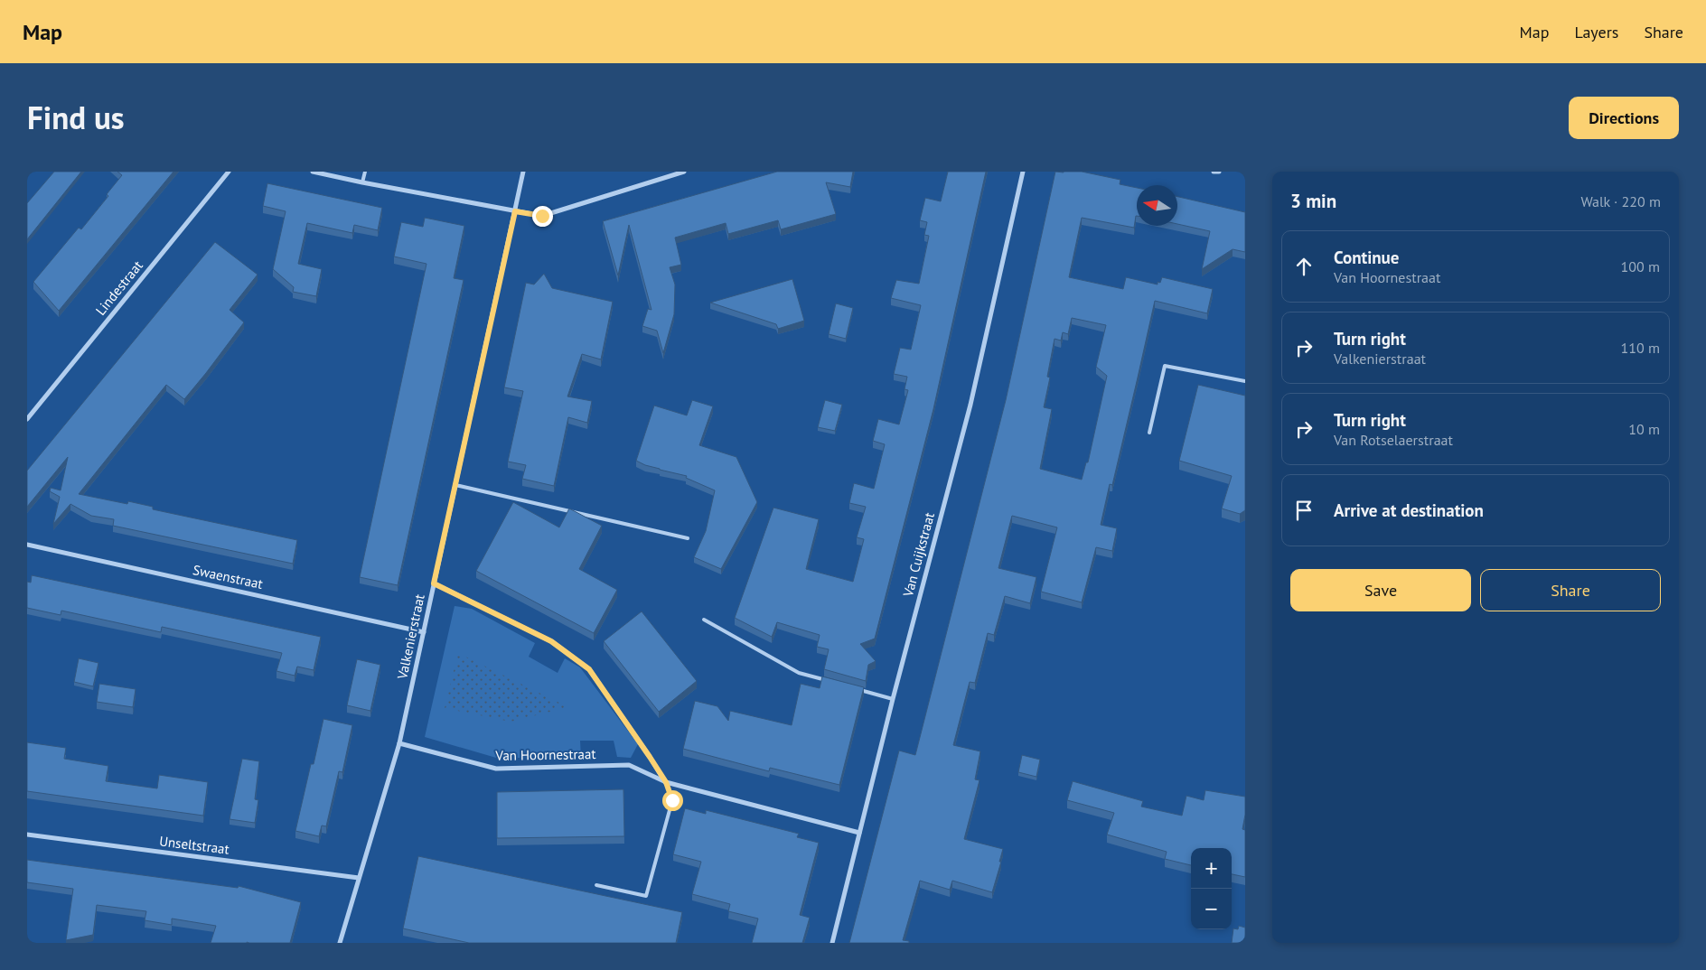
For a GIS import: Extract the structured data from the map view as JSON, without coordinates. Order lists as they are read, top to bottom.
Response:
{
  "streets": {
    "street": [
      "Lindestraat",
      "Van Cuijkstraat",
      "Swaenstraat",
      "Valkenierstraat",
      "Van Hoornestraat",
      "Unseltstraat"
    ]
  },
  "crossings": [
    ["Van Cuijkstraat", "Van Hoornestraat"],
    ["Swaenstraat", "Valkenierstraat"],
    ["Valkenierstraat", "Van Hoornestraat"],
    ["Valkenierstraat", "Unseltstraat"]
  ],
  "north": "left",
  "page": {
    "header": "Map",
    "nav": ["Map", "Layers", "Share"],
    "title": "Find us",
    "buttons": [
      "Directions",
      ["Save", "Share"]
    ],
    "heading": ["3 min", "Walk · 220 m"],
    "list": [
      ["Continue", "Van Hoornestraat", "100 m"],
      ["Turn right", "Valkenierstraat", "110 m"],
      ["Turn right", "Van Rotselaerstraat", "10 m"],
      "Arrive at destination"
    ],
    "map_buttons": ["+", "−"]
  }
}
